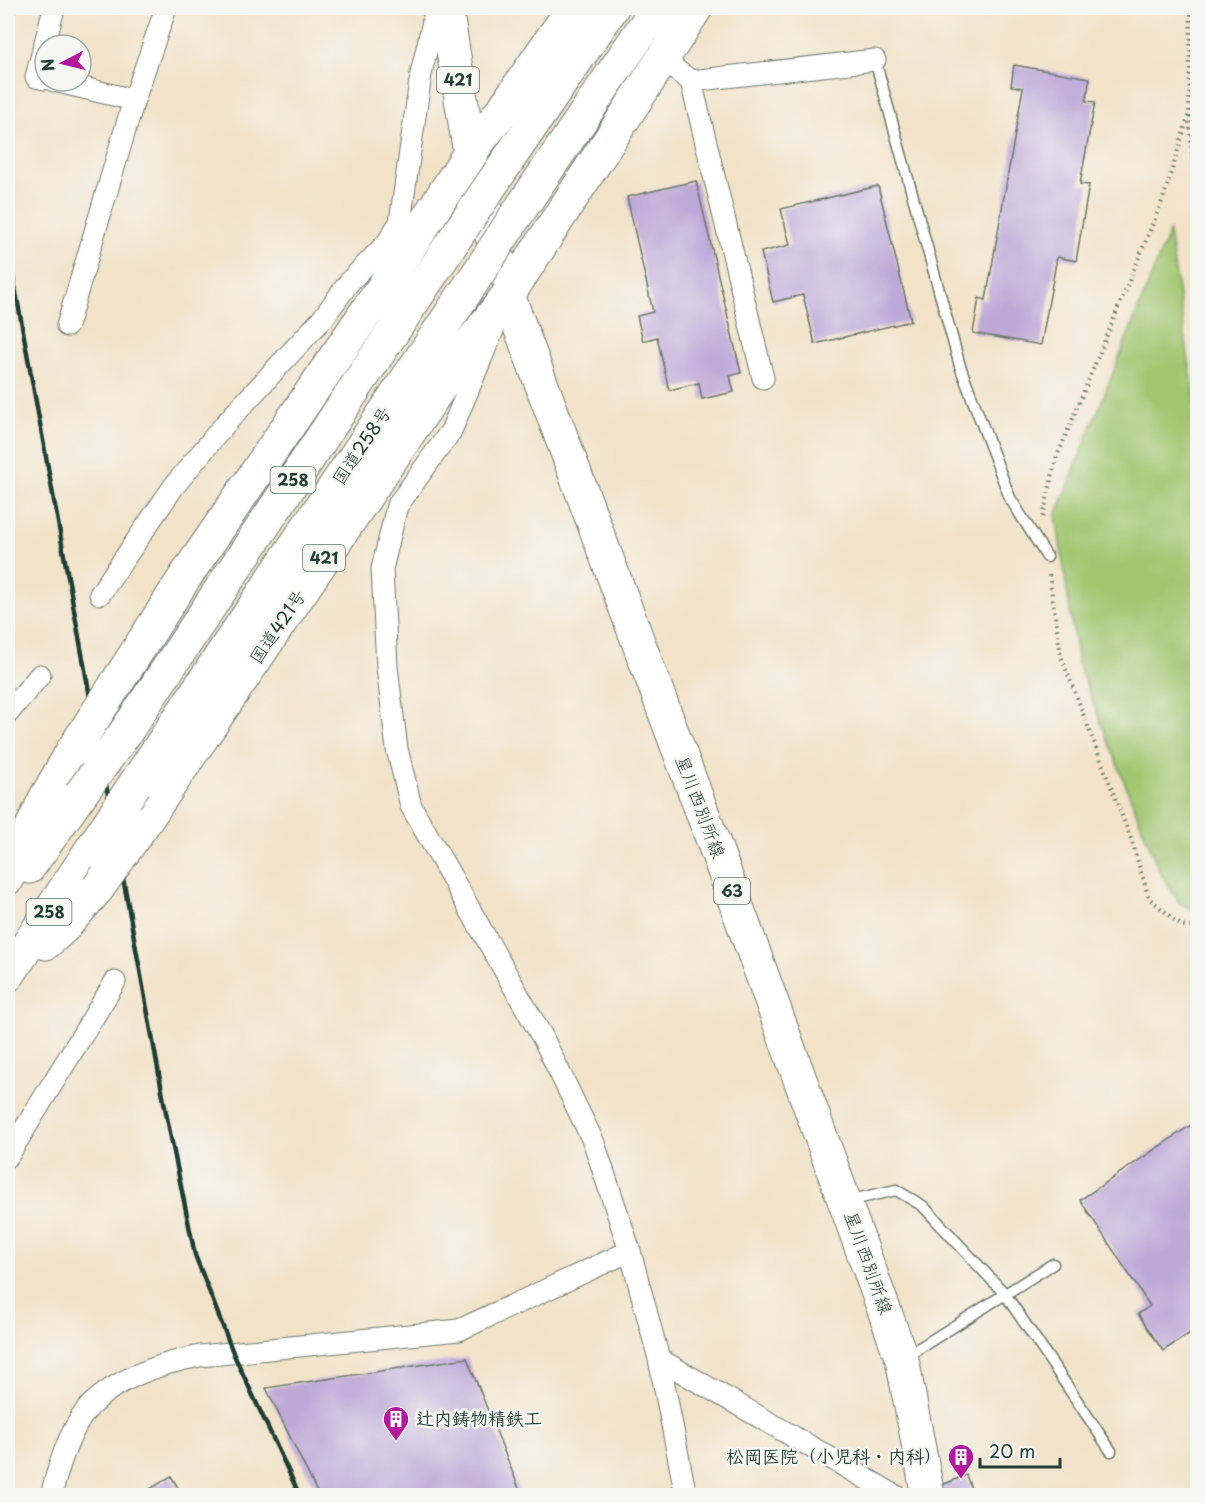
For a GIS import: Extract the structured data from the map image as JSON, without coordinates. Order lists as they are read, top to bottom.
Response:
{
  "streets": {
    "main road": [
      "421",
      "国道258号",
      "258",
      "国道421号",
      "星川西別所線",
      "63"
    ]
  },
  "crossings": [
    ["421", "国道421号"],
    ["421", "星川西別所線"],
    ["国道258号", "国道421号"],
    ["国道421号", "星川西別所線"]
  ],
  "places": {
    "building": ["辻内鋳物精鉄工", "松岡医院（小児科・内科）"]
  },
  "scale_bar": "20 m",
  "north": "left"
}
